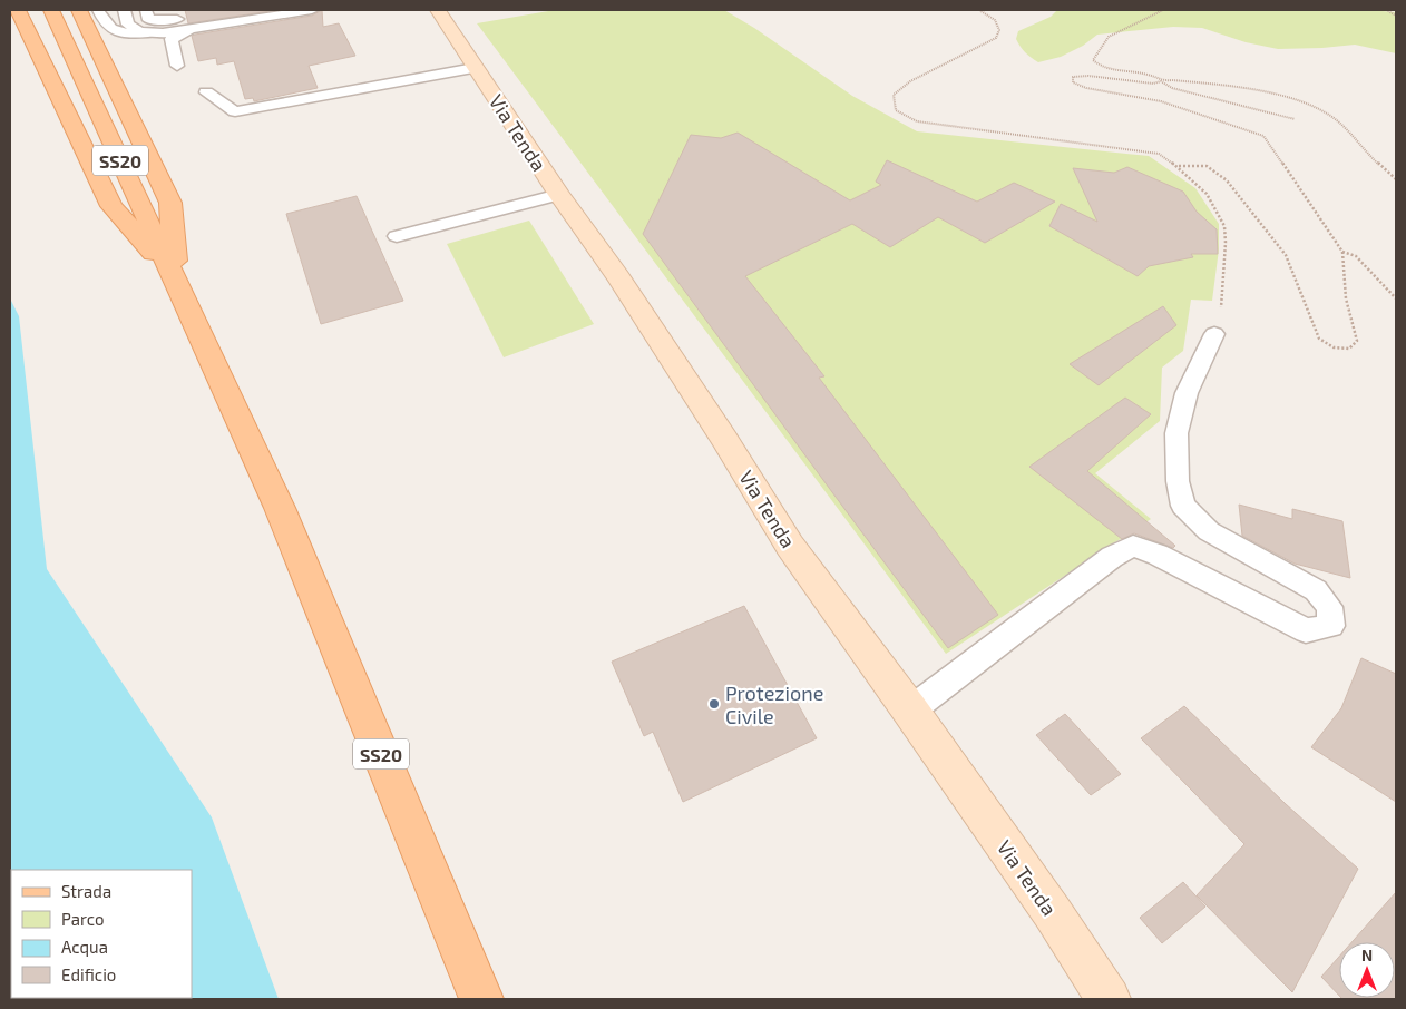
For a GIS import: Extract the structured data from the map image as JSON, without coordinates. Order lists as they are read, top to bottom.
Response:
{
  "streets": {
    "main road": ["Via Tenda", "SS20"]
  },
  "places": ["Protezione Civile"],
  "legend": [
    "Strada",
    "Parco",
    "Acqua",
    "Edificio"
  ],
  "north": "top"
}
